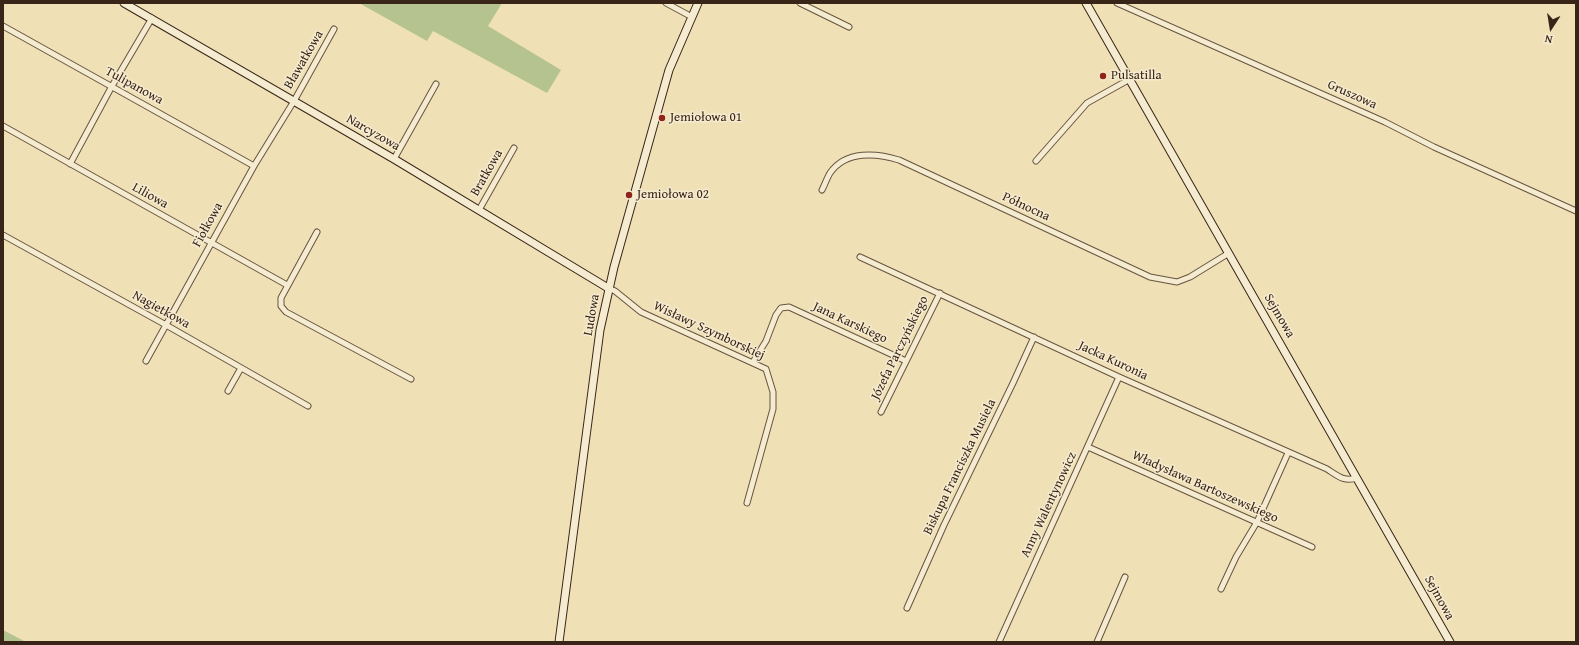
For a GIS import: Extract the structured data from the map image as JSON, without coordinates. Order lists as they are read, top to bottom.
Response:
{
  "streets": {
    "main road": ["Narcyzowa", "Ludowa", "Sejmowa"],
    "street": [
      "Bławatkowa",
      "Tulipanowa",
      "Gruszowa",
      "Bratkowa",
      "Liliowa",
      "Północna",
      "Fiołkowa",
      "Nagietkowa",
      "Jana Karskiego",
      "Wisławy Szymborskiej",
      "Józefa Parczyńskiego",
      "Jacka Kuronia",
      "Biskupa Franciszka Musiela",
      "Władysława Bartoszewskiego",
      "Anny Walentynowicz"
    ]
  },
  "crossings": [
    ["Bławatkowa", "Narcyzowa"],
    ["Bławatkowa", "Fiołkowa"],
    ["Tulipanowa", "Fiołkowa"],
    ["Narcyzowa", "Bratkowa"],
    ["Narcyzowa", "Fiołkowa"],
    ["Narcyzowa", "Ludowa"],
    ["Narcyzowa", "Wisławy Szymborskiej"],
    ["Liliowa", "Fiołkowa"],
    ["Północna", "Sejmowa"],
    ["Fiołkowa", "Nagietkowa"],
    ["Ludowa", "Wisławy Szymborskiej"],
    ["Sejmowa", "Jacka Kuronia"],
    ["Jana Karskiego", "Wisławy Szymborskiej"],
    ["Jana Karskiego", "Józefa Parczyńskiego"],
    ["Józefa Parczyńskiego", "Jacka Kuronia"],
    ["Jacka Kuronia", "Biskupa Franciszka Musiela"],
    ["Jacka Kuronia", "Anny Walentynowicz"],
    ["Władysława Bartoszewskiego", "Anny Walentynowicz"]
  ],
  "places": ["Pulsatilla", "Jemiołowa 01", "Jemiołowa 02"],
  "north": "bottom"
}
